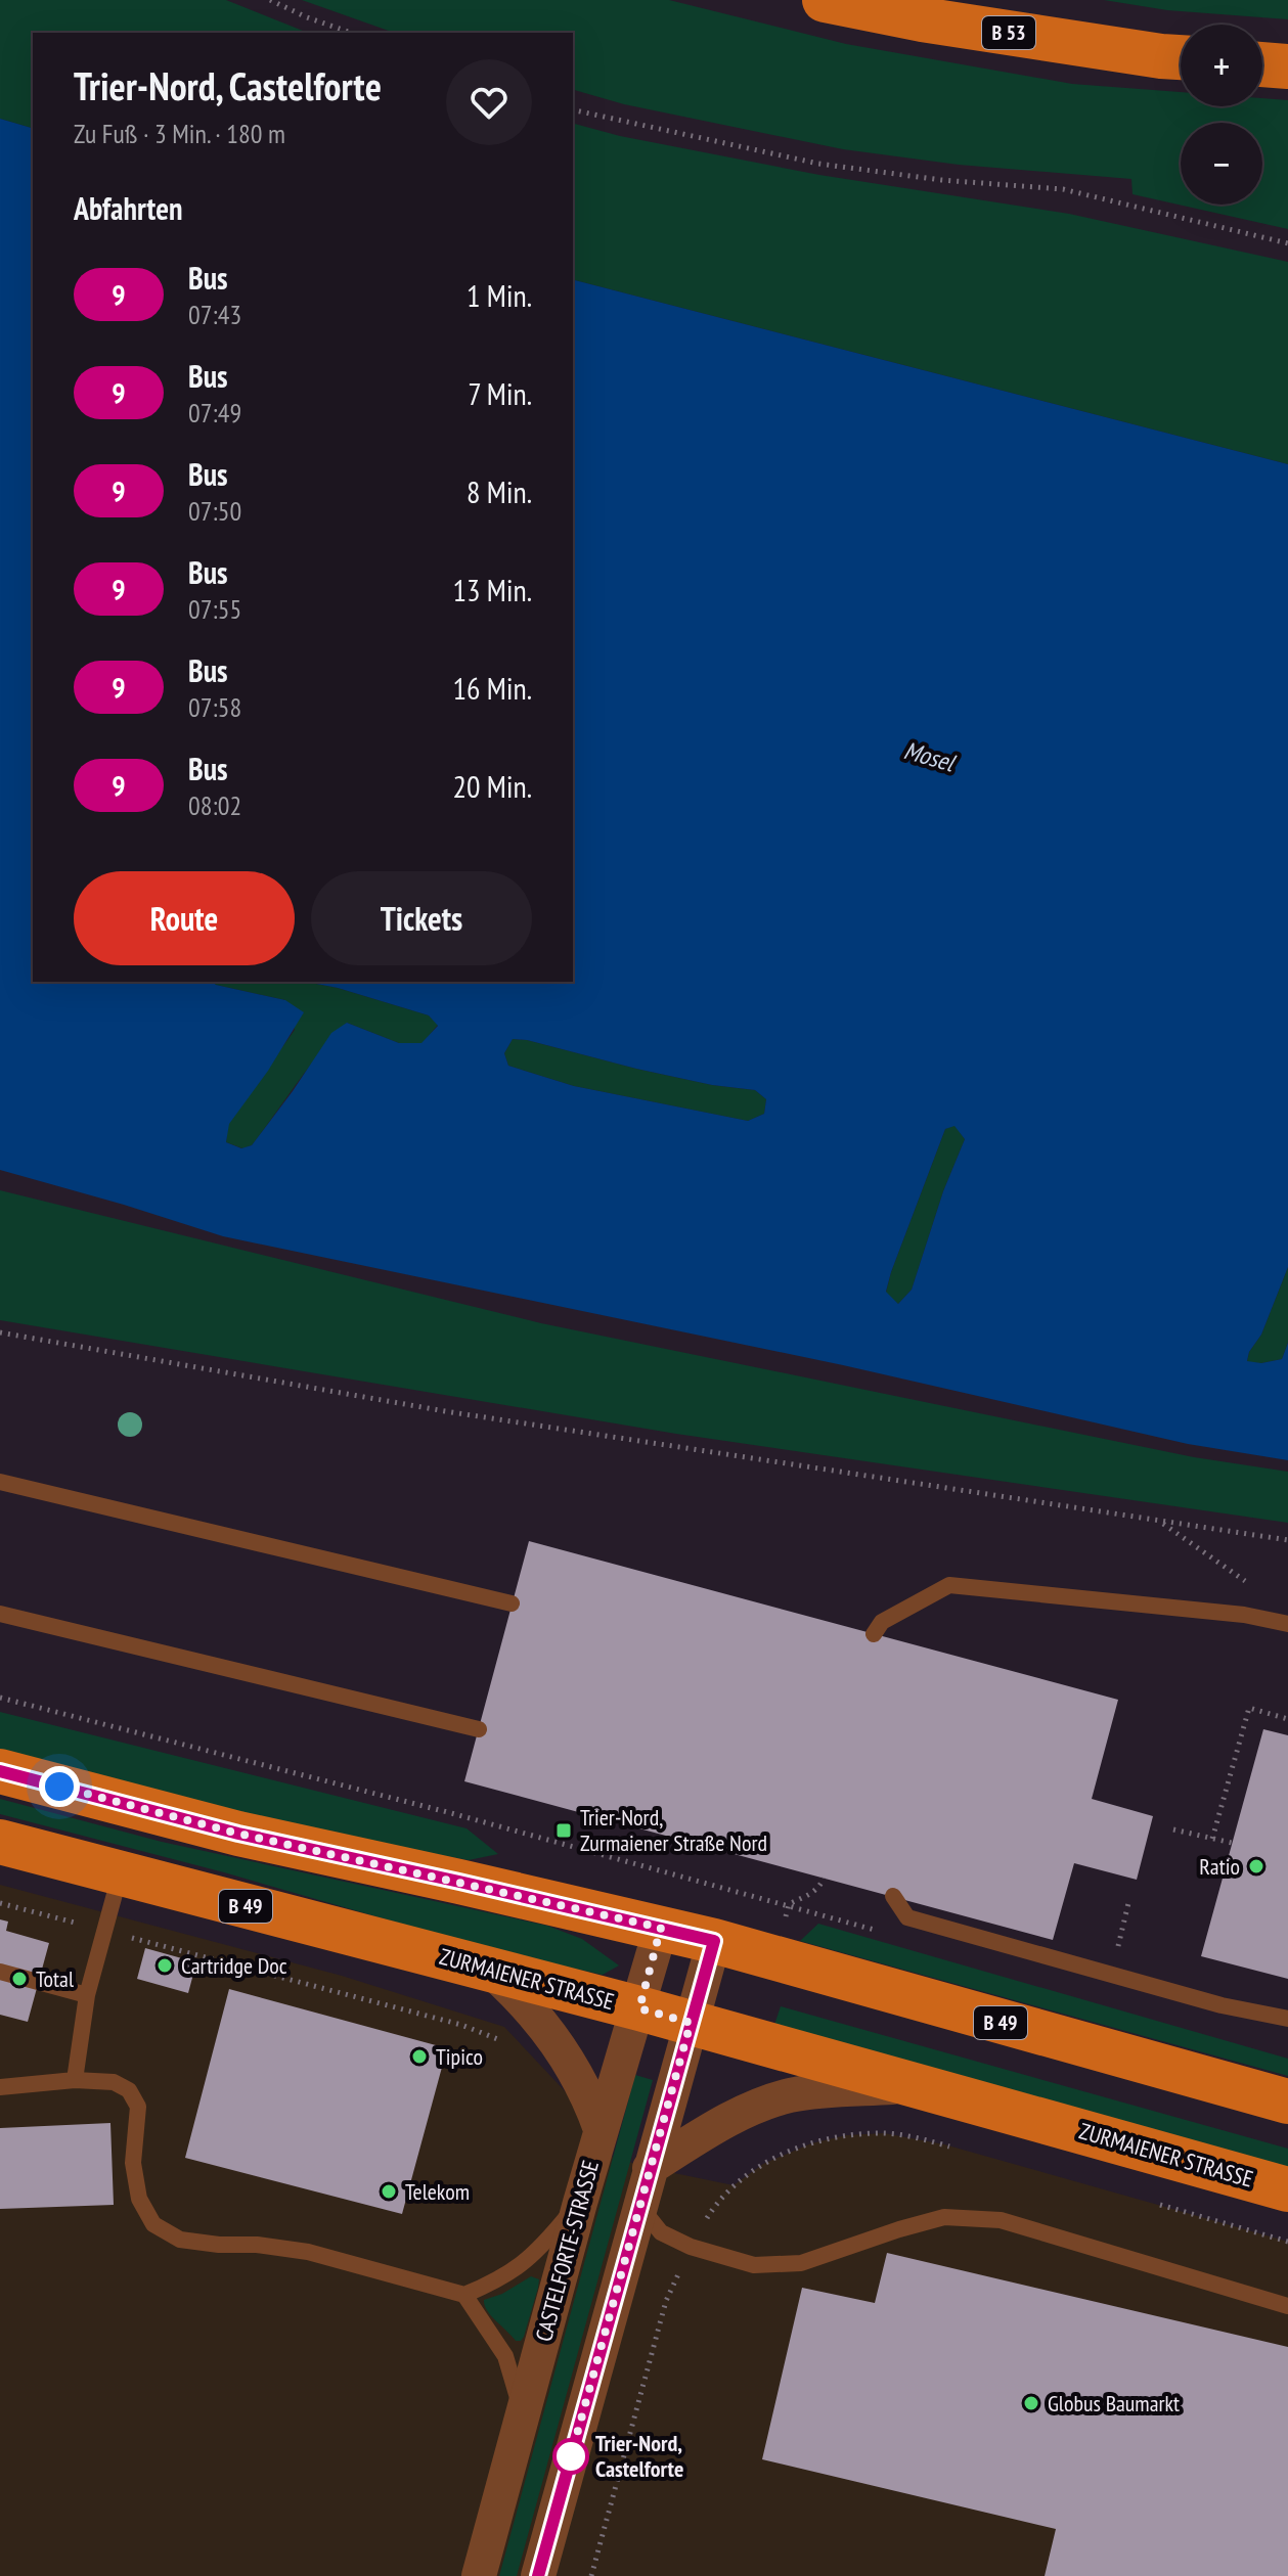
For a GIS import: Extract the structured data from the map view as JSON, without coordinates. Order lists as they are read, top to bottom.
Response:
{
  "streets": {
    "main road": ["B 53", "B 49", "ZURMAIENER STRASSE"],
    "street": ["CASTELFORTE-STRASSE"]
  },
  "crossings": [
    ["B 49", "CASTELFORTE-STRASSE"],
    ["ZURMAIENER STRASSE", "CASTELFORTE-STRASSE"]
  ],
  "water": ["Mosel"],
  "places": {
    "transit": ["Trier-Nord, Zurmaiener Straße Nord"],
    "other": [
      "Ratio",
      "Cartridge Doc",
      "Total",
      "Tipico",
      "Telekom",
      "Globus Baumarkt",
      "Trier-Nord, Castelforte"
    ]
  },
  "lines": ["bus line 9"],
  "page": {
    "map_buttons": ["+", "−"],
    "heading": [
      ["Trier-Nord, Castelforte", "Zu Fuß · 3 Min. · 180 m"],
      "Abfahrten"
    ],
    "list": [
      {
        "mark": "9",
        "name": "Bus",
        "note": "07:43",
        "value": "1 Min."
      },
      {
        "mark": "9",
        "name": "Bus",
        "note": "07:49",
        "value": "7 Min."
      },
      {
        "mark": "9",
        "name": "Bus",
        "note": "07:50",
        "value": "8 Min."
      },
      {
        "mark": "9",
        "name": "Bus",
        "note": "07:55",
        "value": "13 Min."
      },
      {
        "mark": "9",
        "name": "Bus",
        "note": "07:58",
        "value": "16 Min."
      },
      {
        "mark": "9",
        "name": "Bus",
        "note": "08:02",
        "value": "20 Min."
      }
    ],
    "buttons": ["Route", "Tickets"]
  }
}
